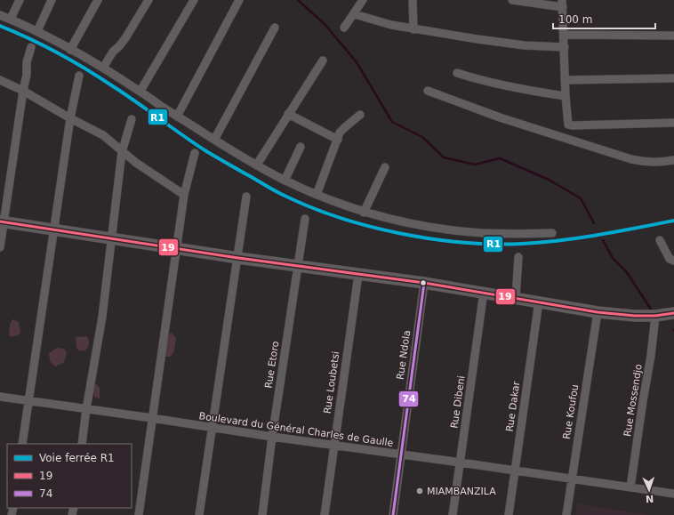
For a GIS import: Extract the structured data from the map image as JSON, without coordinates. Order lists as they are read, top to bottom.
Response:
{
  "streets": {
    "street": [
      "Rue Ndola",
      "Rue Etoro",
      "Rue Loubetsi",
      "Rue Mossendjo",
      "Rue Dibeni",
      "Rue Dakar",
      "Rue Koufou",
      "Boulevard du Général Charles de Gaulle"
    ]
  },
  "crossings": [
    ["Rue Ndola", "Boulevard du Général Charles de Gaulle"],
    ["Rue Etoro", "Boulevard du Général Charles de Gaulle"],
    ["Rue Loubetsi", "Boulevard du Général Charles de Gaulle"],
    ["Rue Mossendjo", "Boulevard du Général Charles de Gaulle"],
    ["Rue Dibeni", "Boulevard du Général Charles de Gaulle"],
    ["Rue Dakar", "Boulevard du Général Charles de Gaulle"],
    ["Rue Koufou", "Boulevard du Général Charles de Gaulle"]
  ],
  "places": ["MIAMBANZILA"],
  "lines": ["rail line R1", "transit line 19", "transit line 74"],
  "legend": ["Voie ferrée R1", "19", "74"],
  "scale_bar": "100 m",
  "north": "bottom"
}
